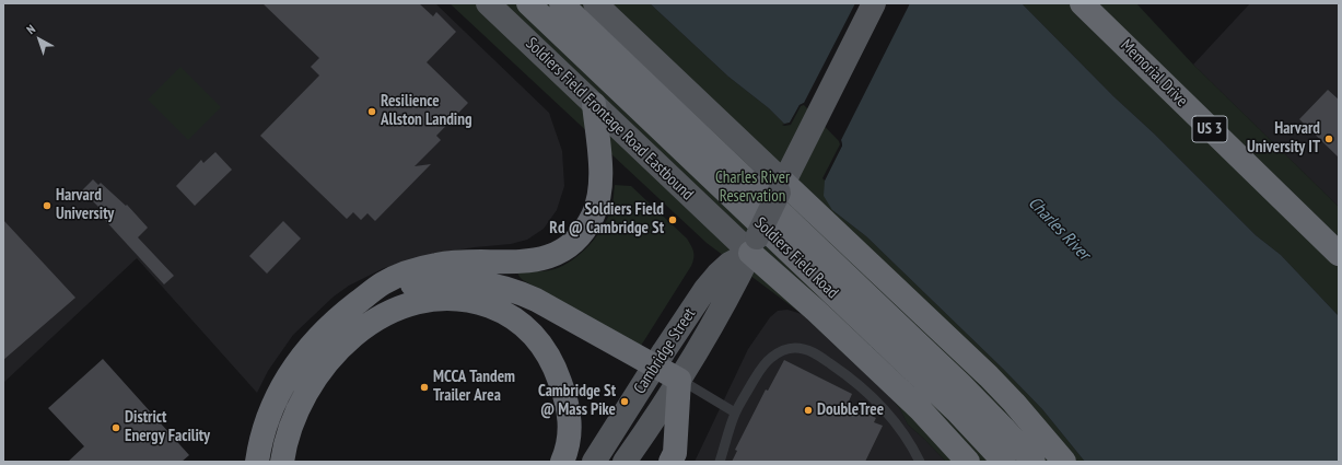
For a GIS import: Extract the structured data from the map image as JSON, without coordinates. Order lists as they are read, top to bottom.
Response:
{
  "streets": {
    "highway": ["Memorial Drive", "US 3", "Soldiers Field Road"],
    "main road": ["Soldiers Field Frontage Road Eastbound", "Cambridge Street"]
  },
  "crossings": [
    ["Soldiers Field Frontage Road Eastbound", "Cambridge Street"]
  ],
  "water": ["Charles River"],
  "parks": ["Charles River Reservation"],
  "places": [
    "Resilience Allston Landing",
    "Harvard University IT",
    "Harvard University",
    "Soldiers Field Rd @ Cambridge St",
    "MCCA Tandem Trailer Area",
    "Cambridge St @ Mass Pike",
    "DoubleTree",
    "District Energy Facility"
  ],
  "north": "top left"
}
